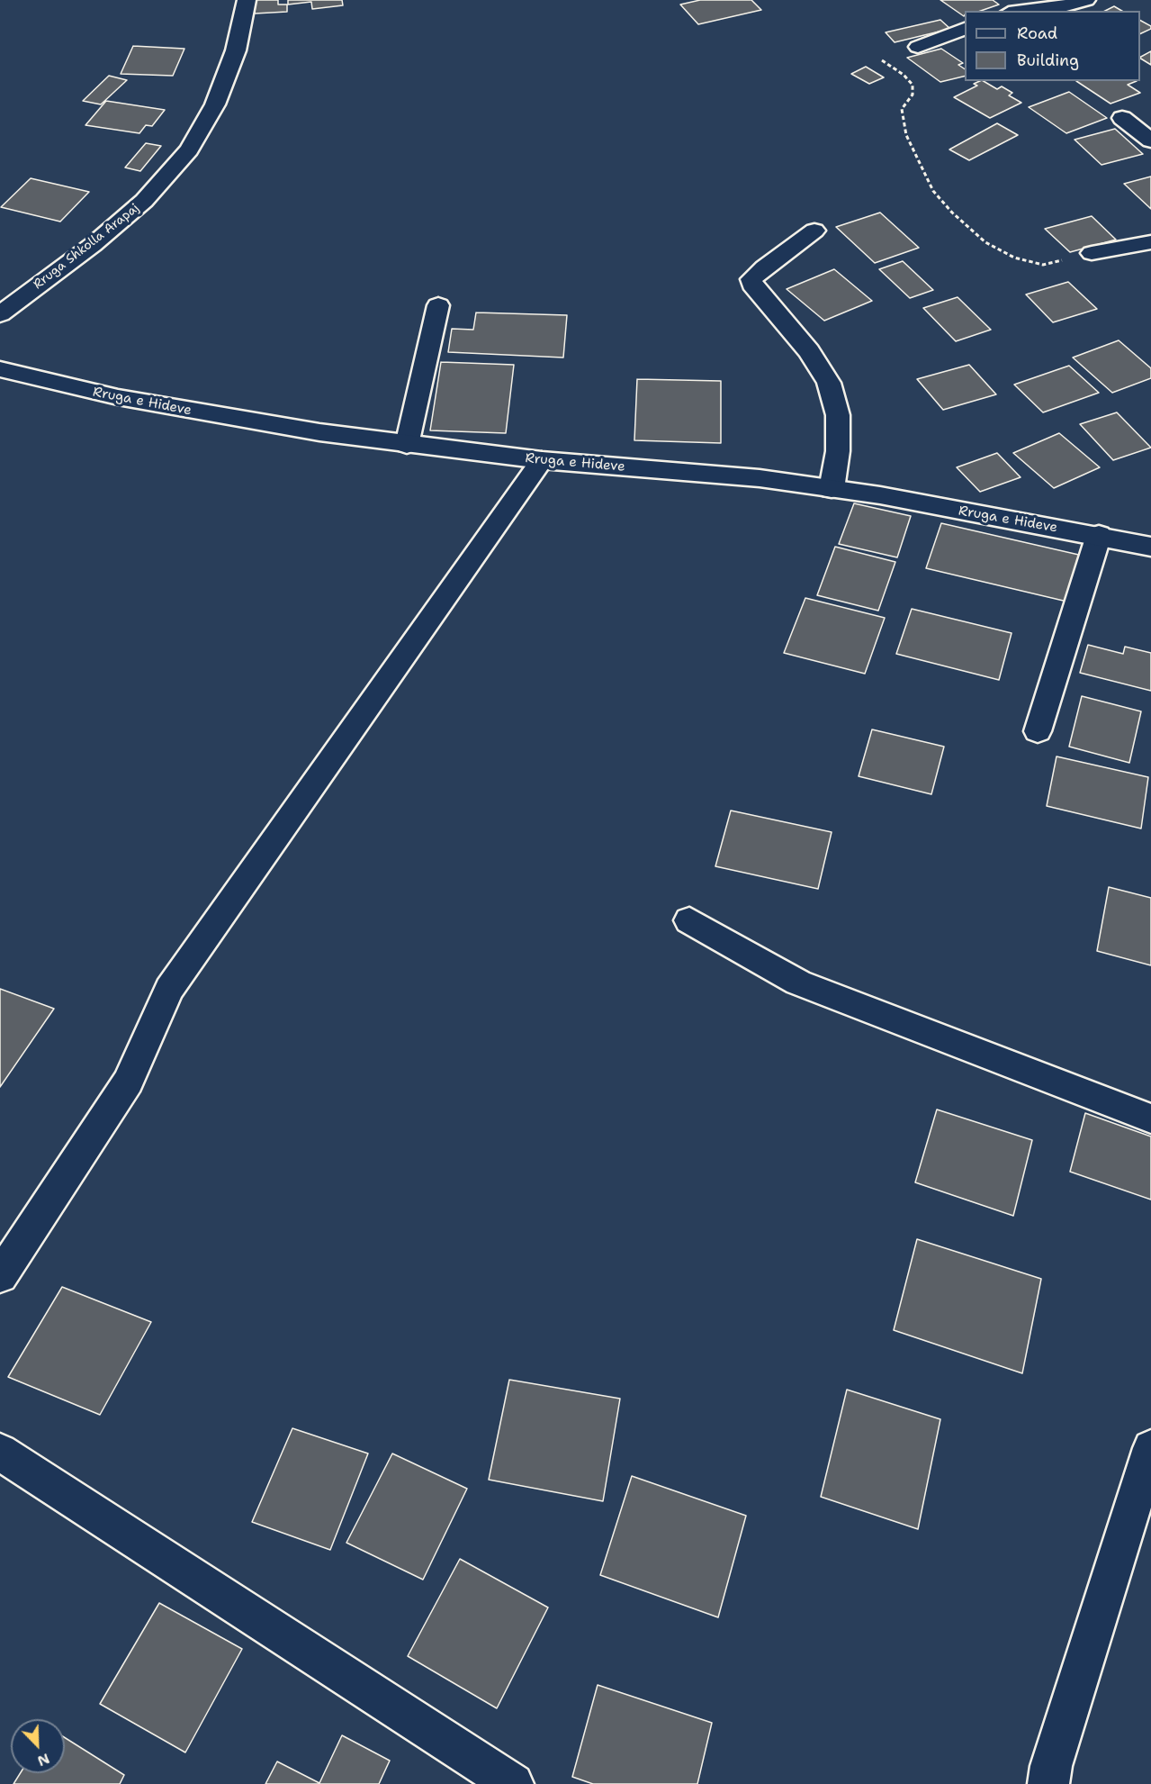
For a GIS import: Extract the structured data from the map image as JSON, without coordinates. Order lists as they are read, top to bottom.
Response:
{
  "streets": {
    "street": ["Rruga Shkolla Arapaj", "Rruga e Hideve"]
  },
  "legend": ["Road", "Building"],
  "north": "bottom right"
}
